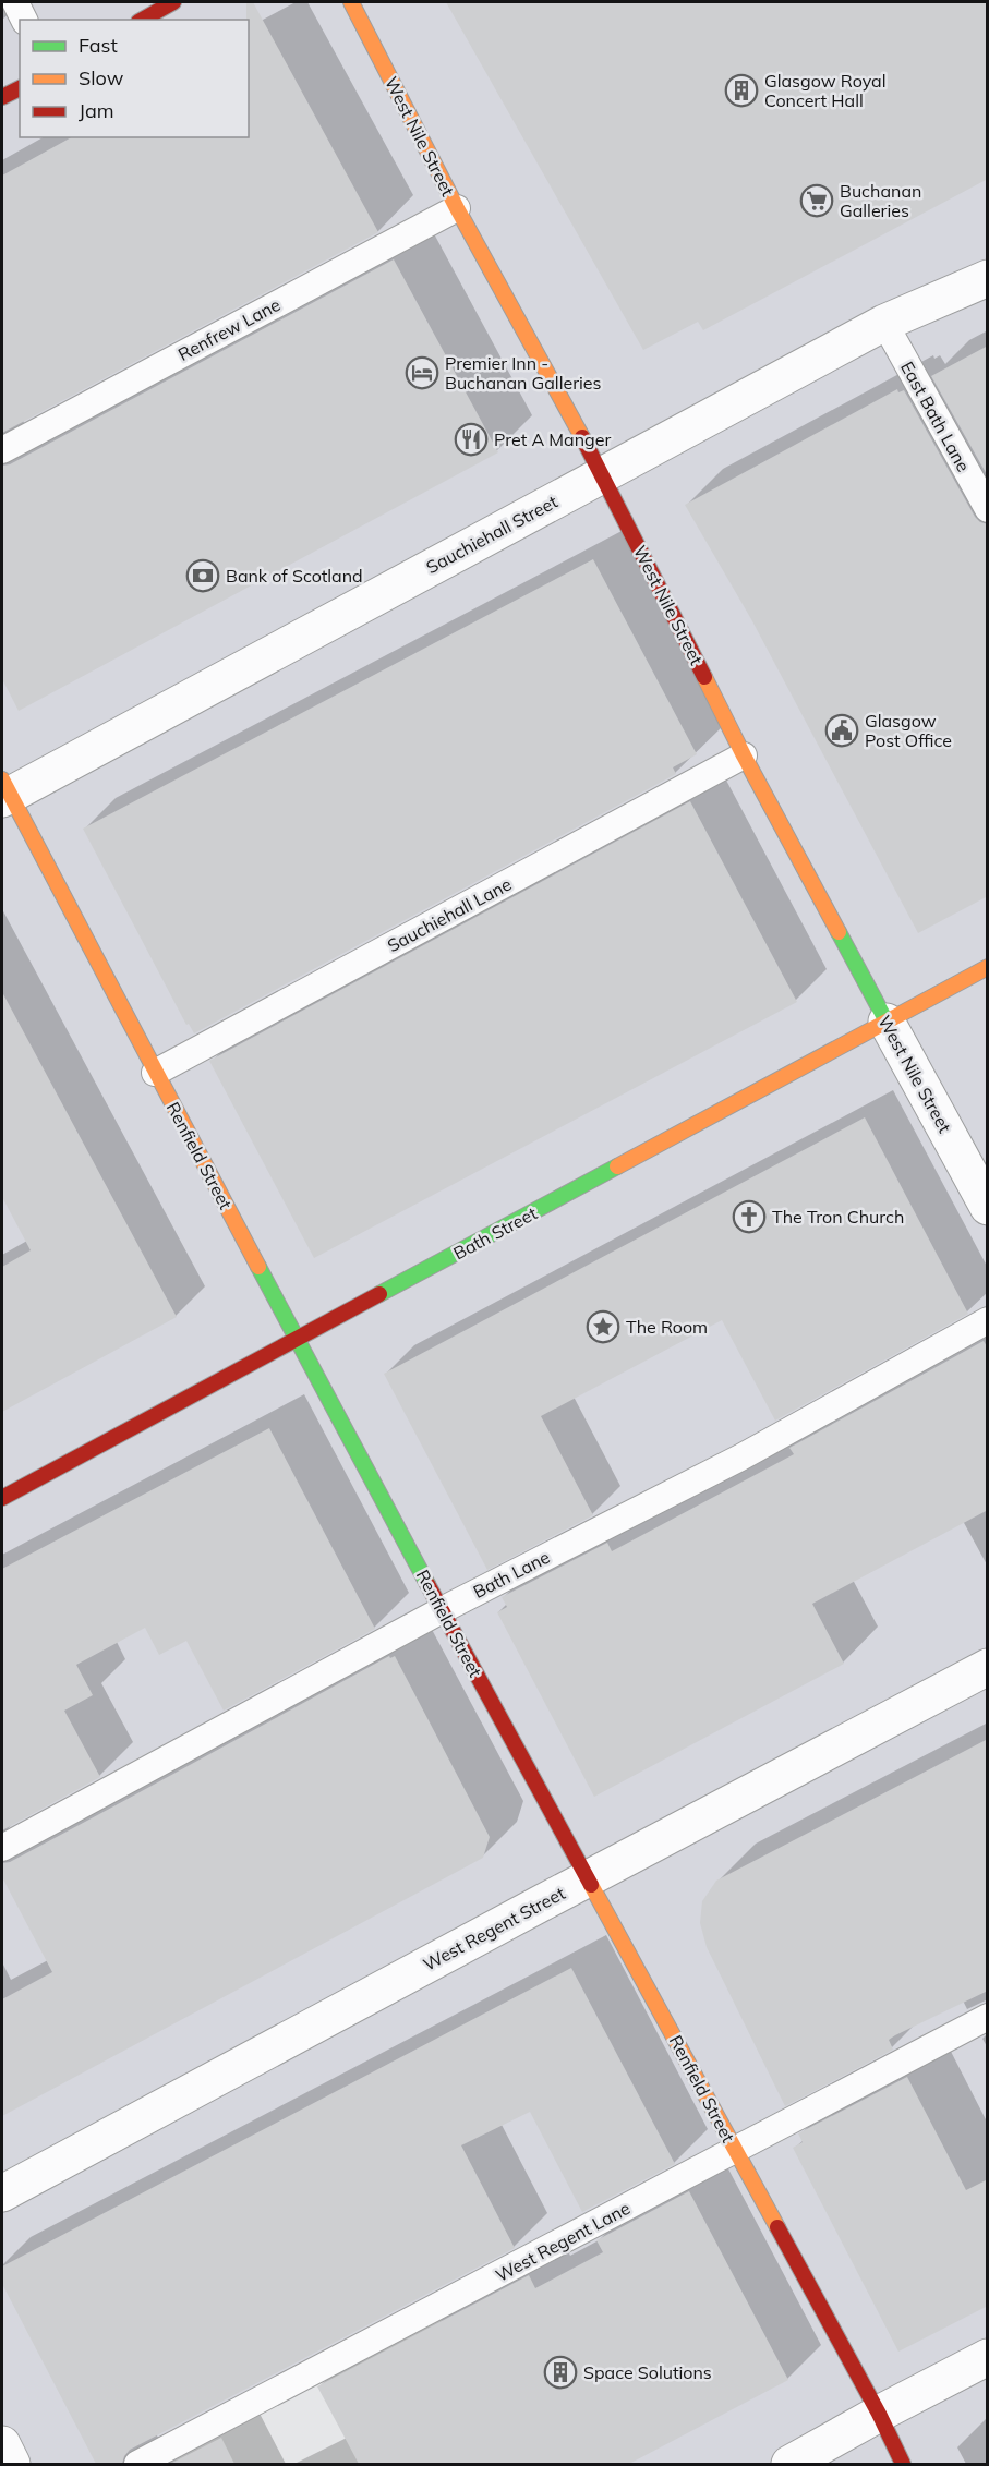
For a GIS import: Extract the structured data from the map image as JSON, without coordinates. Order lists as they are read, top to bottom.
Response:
{
  "streets": {
    "street": [
      "West Nile Street",
      "Sauchiehall Street",
      "Renfield Street",
      "Bath Street",
      "West Regent Street"
    ],
    "lane": [
      "Renfrew Lane",
      "East Bath Lane",
      "Sauchiehall Lane",
      "Bath Lane",
      "West Regent Lane"
    ]
  },
  "crossings": [
    ["West Nile Street", "Renfrew Lane"],
    ["West Nile Street", "Sauchiehall Street"],
    ["West Nile Street", "Sauchiehall Lane"],
    ["West Nile Street", "Bath Street"],
    ["East Bath Lane", "Sauchiehall Street"],
    ["Sauchiehall Street", "Renfield Street"],
    ["Sauchiehall Lane", "Renfield Street"],
    ["Renfield Street", "Bath Street"],
    ["Renfield Street", "Bath Lane"],
    ["Renfield Street", "West Regent Street"],
    ["Renfield Street", "West Regent Lane"]
  ],
  "places": {
    "building": ["Glasgow Royal Concert Hall", "Space Solutions"],
    "supermarket": ["Buchanan Galleries"],
    "hotel": ["Premier Inn - Buchanan Galleries"],
    "restaurant": ["Pret A Manger"],
    "bank": ["Bank of Scotland"],
    "public building": ["Glasgow Post Office"],
    "church": ["The Tron Church"],
    "place": ["The Room"]
  },
  "legend": ["Fast", "Slow", "Jam"]
}
